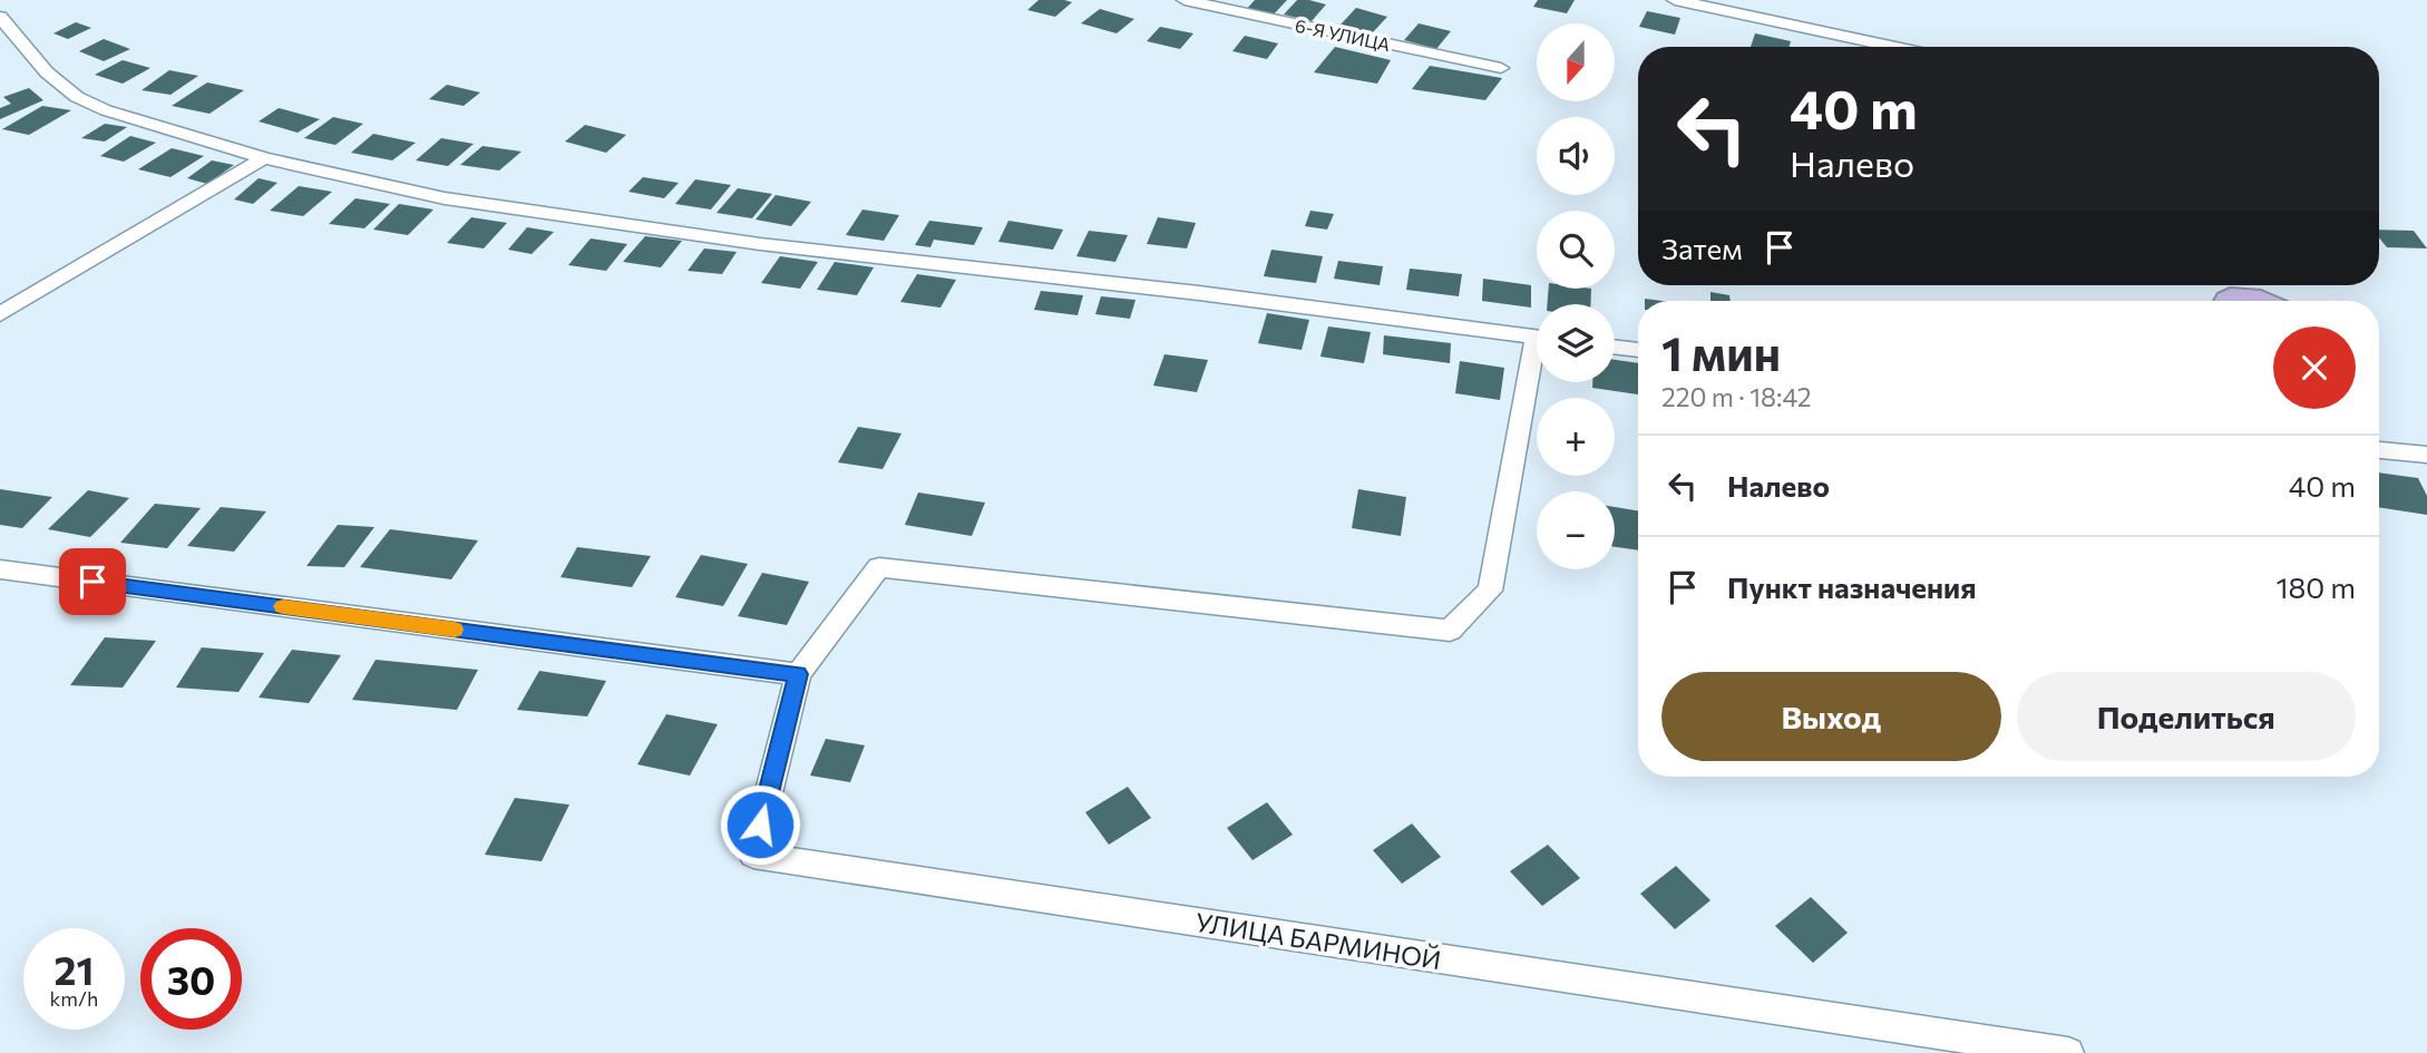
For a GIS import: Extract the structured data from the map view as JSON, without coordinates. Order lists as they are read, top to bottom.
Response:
{
  "streets": {
    "street": ["6-Я УЛИЦА", "УЛИЦА БАРМИНОЙ"]
  },
  "north": "bottom",
  "page": {
    "map_buttons": ["+", "−"],
    "turn": ["40 m", "Налево"],
    "then": "Затем",
    "heading": ["1 мин", "220 m · 18:42"],
    "list": [
      {
        "name": "Налево",
        "value": "40 m"
      },
      {
        "name": "Пункт назначения",
        "value": "180 m"
      }
    ],
    "buttons": ["Выход", "Поделиться"],
    "speed": "21 km/h",
    "limit": "30"
  }
}
